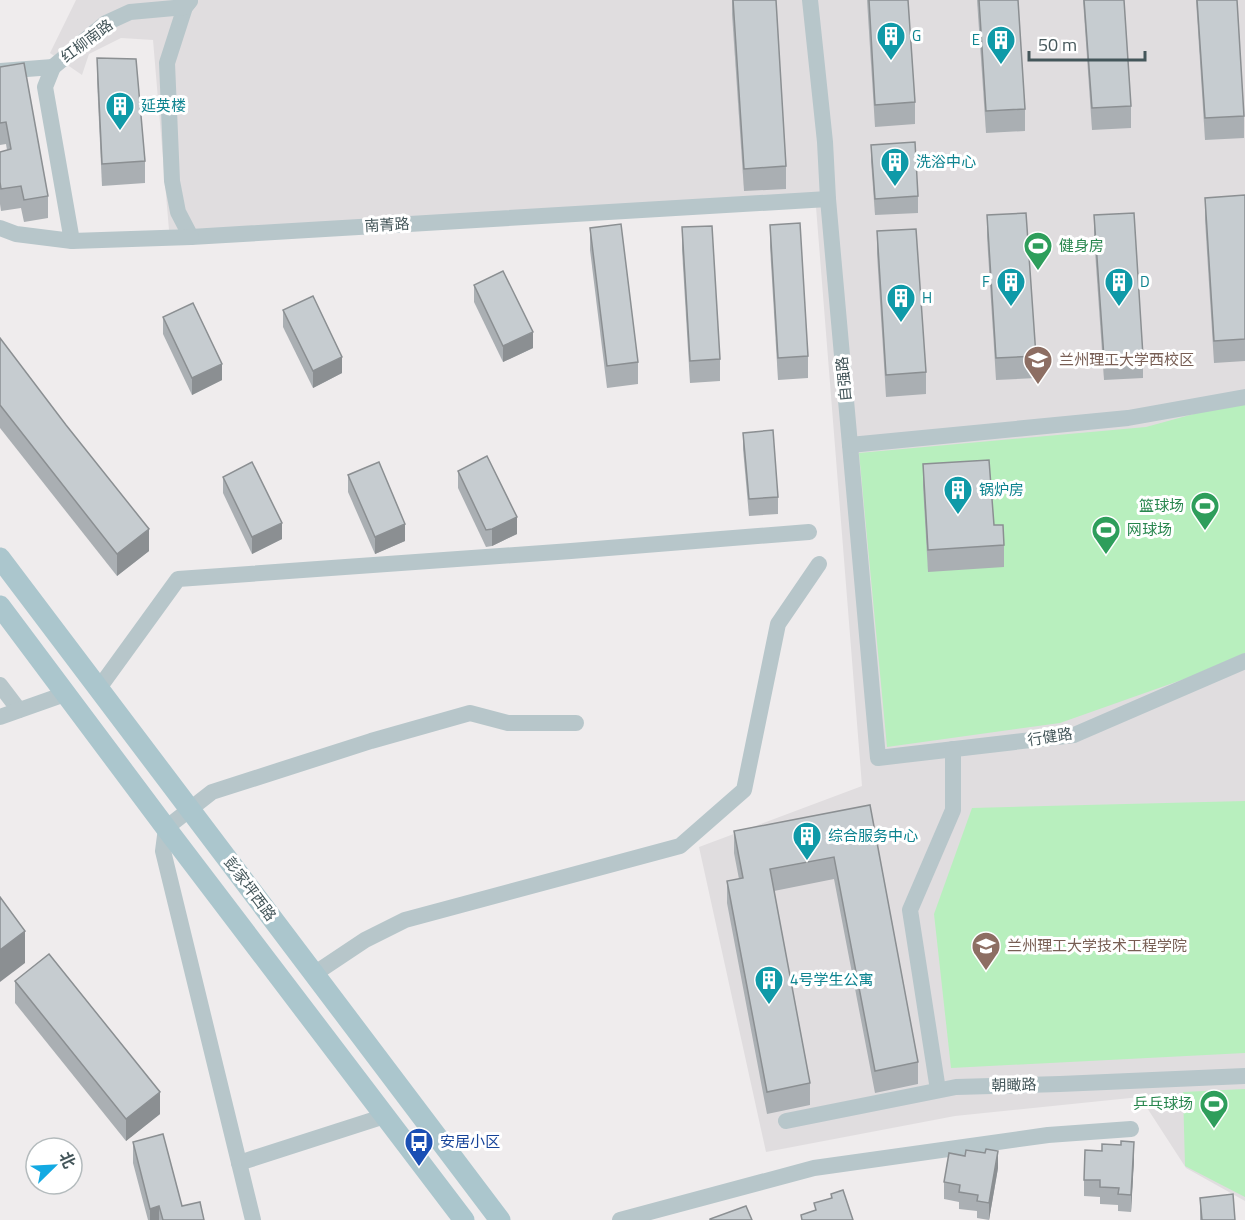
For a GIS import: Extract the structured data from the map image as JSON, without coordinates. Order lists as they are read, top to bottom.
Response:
{
  "streets": {
    "main road": ["彭家坪西路"],
    "street": [
      "红柳南路",
      "南菁路",
      "自强路",
      "行健路",
      "朝瞰路"
    ]
  },
  "crossings": [
    ["南菁路", "自强路"],
    ["自强路", "行健路"]
  ],
  "places": {
    "building": [
      "G",
      "E",
      "延英楼",
      "洗浴中心",
      "F",
      "D",
      "H",
      "锅炉房",
      "综合服务中心",
      "4号学生公寓"
    ],
    "sports": [
      "健身房",
      "篮球场",
      "网球场",
      "乒乓球场"
    ],
    "school or university": ["兰州理工大学西校区", "兰州理工大学技术工程学院"],
    "bus stop": ["安居小区"]
  },
  "scale_bar": "50 m",
  "north": "top right"
}
